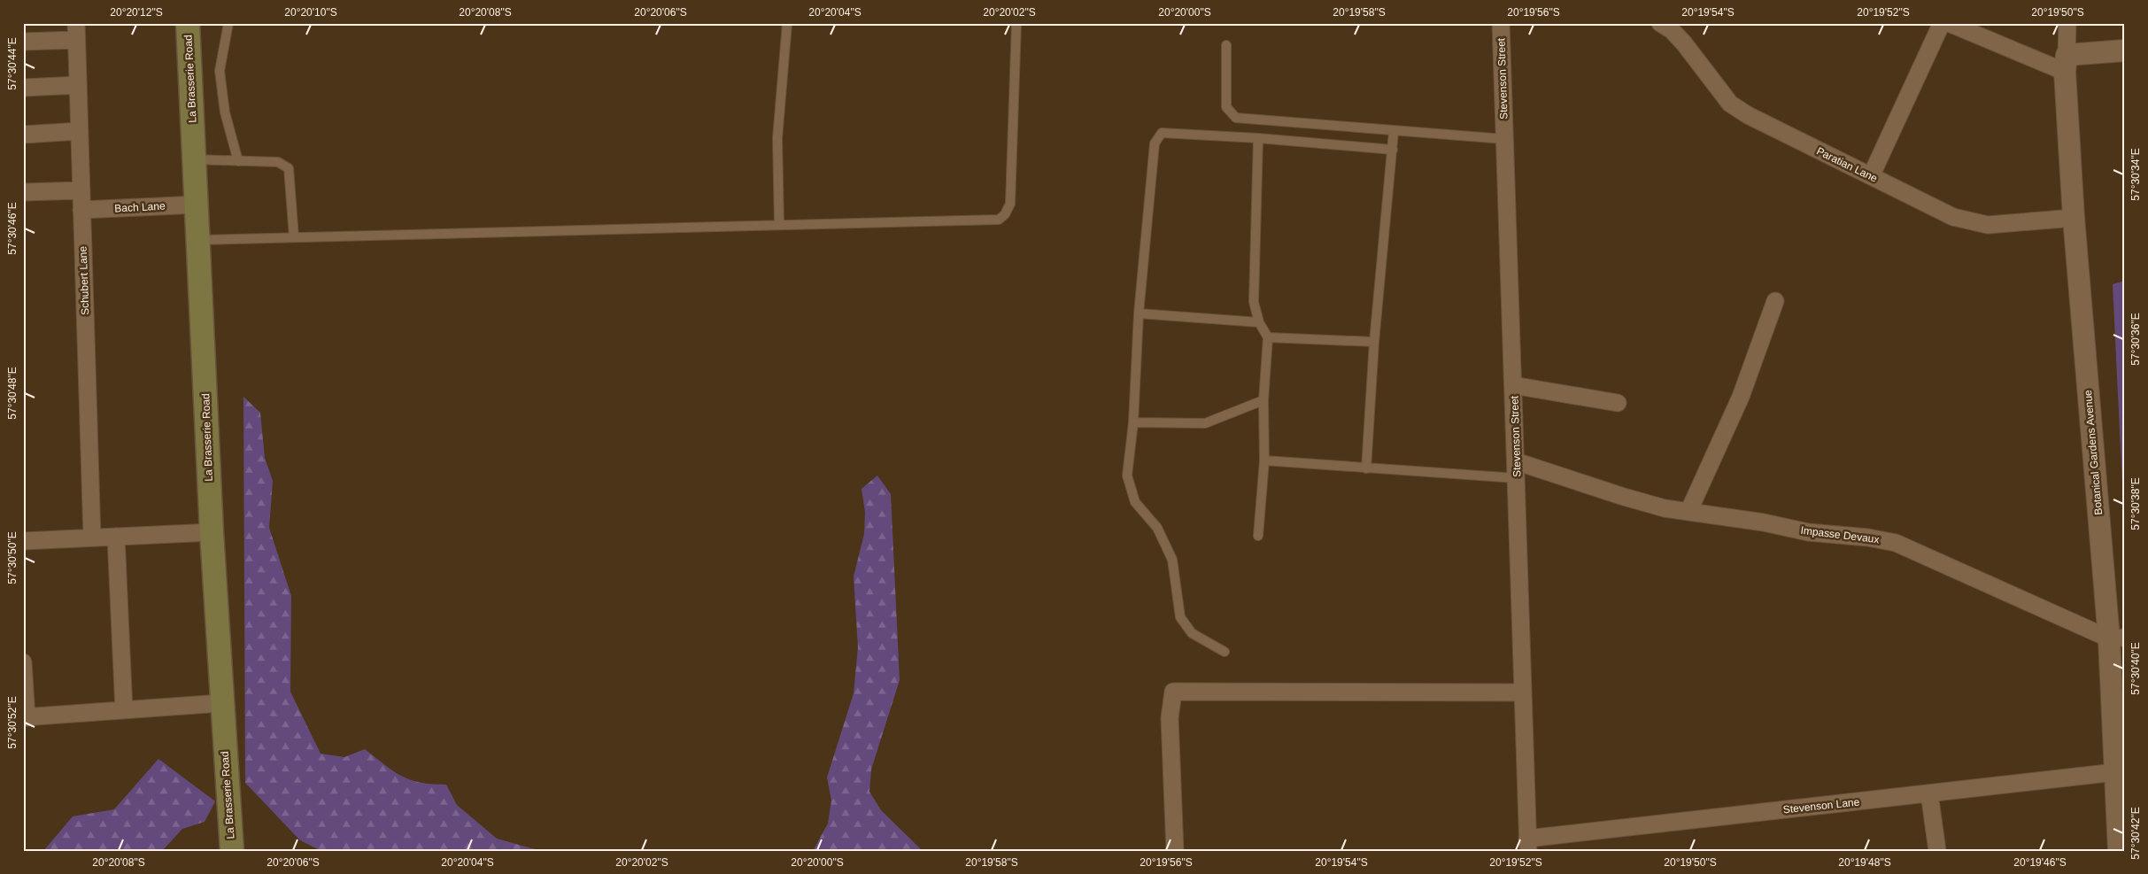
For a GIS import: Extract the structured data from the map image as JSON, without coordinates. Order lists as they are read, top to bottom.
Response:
{
  "streets": {
    "main road": ["La Brasserie Road"],
    "street": [
      "Stevenson Street",
      "Paratian Lane",
      "Bach Lane",
      "Schubert Lane",
      "Botanical Gardens Avenue",
      "Impasse Devaux",
      "Stevenson Lane"
    ]
  },
  "crossings": [
    ["La Brasserie Road", "Bach Lane"],
    ["Stevenson Street", "Impasse Devaux"],
    ["Stevenson Street", "Stevenson Lane"],
    ["Paratian Lane", "Botanical Gardens Avenue"],
    ["Bach Lane", "Schubert Lane"],
    ["Botanical Gardens Avenue", "Impasse Devaux"],
    ["Botanical Gardens Avenue", "Stevenson Lane"]
  ],
  "coordinates": [
    "20°20'12\"S",
    "20°20'10\"S",
    "20°20'08\"S",
    "20°20'06\"S",
    "20°20'04\"S",
    "20°20'02\"S",
    "20°20'00\"S",
    "20°19'58\"S",
    "20°19'56\"S",
    "20°19'54\"S",
    "20°19'52\"S",
    "20°19'50\"S",
    "57°30'44\"E",
    "57°30'34\"E",
    "57°30'46\"E",
    "57°30'36\"E",
    "57°30'48\"E",
    "57°30'38\"E",
    "57°30'50\"E",
    "57°30'40\"E",
    "57°30'52\"E",
    "57°30'42\"E",
    "20°19'48\"S",
    "20°19'46\"S"
  ]
}
